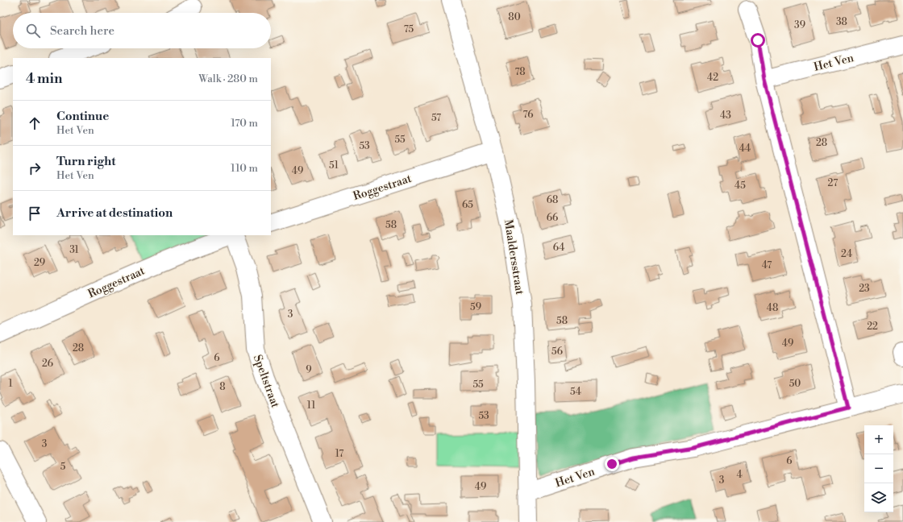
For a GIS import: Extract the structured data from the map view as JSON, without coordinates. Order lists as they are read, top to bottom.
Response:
{
  "streets": {
    "street": [
      "Het Ven",
      "Roggestraat",
      "Maaldersstraat",
      "Speltstraat"
    ]
  },
  "crossings": [
    ["Het Ven", "Maaldersstraat"],
    ["Roggestraat", "Maaldersstraat"]
  ],
  "house_numbers": [
    "80",
    "38",
    "39",
    "75",
    "78",
    "42",
    "76",
    "43",
    "57",
    "55",
    "28",
    "53",
    "44",
    "51",
    "49",
    "27",
    "45",
    "68",
    "65",
    "66",
    "58",
    "64",
    "31",
    "24",
    "29",
    "47",
    "23",
    "59",
    "48",
    "3",
    "58",
    "22",
    "49",
    "28",
    "56",
    "6",
    "26",
    "9",
    "1",
    "50",
    "55",
    "8",
    "54",
    "11",
    "53",
    "3",
    "17",
    "6",
    "5",
    "4",
    "3",
    "49"
  ],
  "page": {
    "search": "Search here",
    "heading": ["4 min", "Walk · 280 m"],
    "list": [
      ["Continue", "Het Ven", "170 m"],
      ["Turn right", "Het Ven", "110 m"],
      "Arrive at destination"
    ],
    "map_buttons": ["+", "−"]
  }
}
